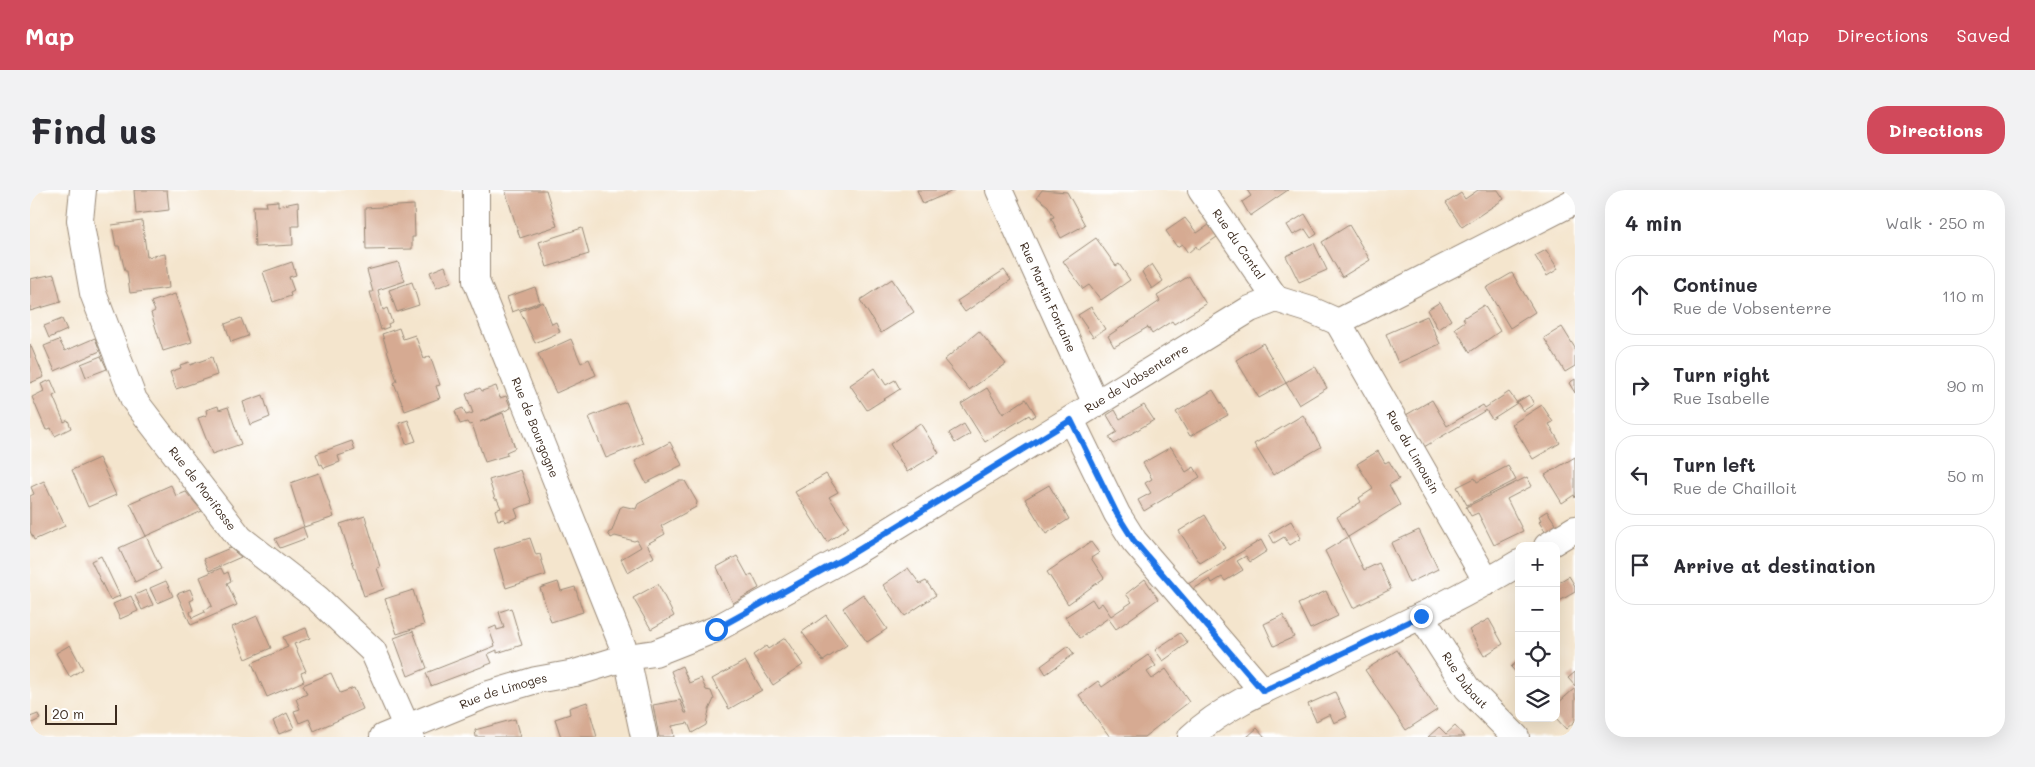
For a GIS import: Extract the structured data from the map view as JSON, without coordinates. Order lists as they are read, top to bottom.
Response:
{
  "streets": {
    "street": [
      "Rue du Cantal",
      "Rue Martin Fontaine",
      "Rue de Vobsenterre",
      "Rue de Bourgogne",
      "Rue du Limousin",
      "Rue de Morifosse",
      "Rue Dubaut",
      "Rue de Limoges"
    ]
  },
  "crossings": [
    ["Rue du Cantal", "Rue de Vobsenterre"],
    ["Rue Martin Fontaine", "Rue de Vobsenterre"],
    ["Rue de Vobsenterre", "Rue de Bourgogne"],
    ["Rue de Vobsenterre", "Rue de Limoges"],
    ["Rue de Bourgogne", "Rue de Limoges"],
    ["Rue de Morifosse", "Rue de Limoges"]
  ],
  "scale_bar": "20 m",
  "page": {
    "header": "Map",
    "nav": ["Map", "Directions", "Saved"],
    "buttons": "Directions",
    "title": "Find us",
    "heading": ["4 min", "Walk · 250 m"],
    "list": [
      ["Continue", "Rue de Vobsenterre", "110 m"],
      ["Turn right", "Rue Isabelle", "90 m"],
      ["Turn left", "Rue de Chailloit", "50 m"],
      "Arrive at destination"
    ],
    "map_buttons": ["+", "−"],
    "scale": "20 m"
  }
}
